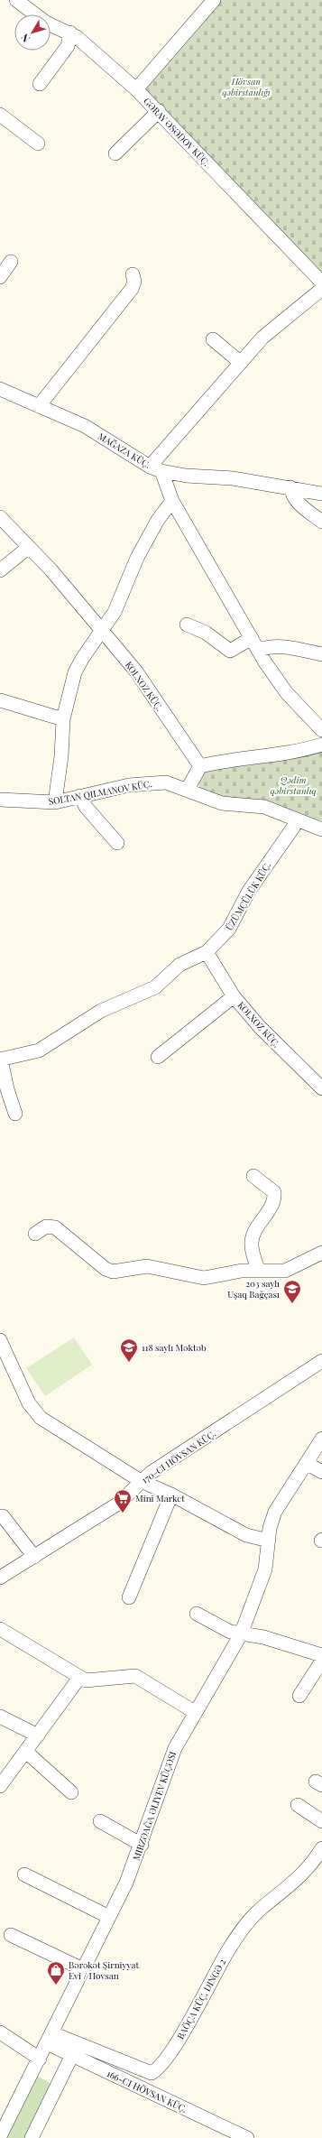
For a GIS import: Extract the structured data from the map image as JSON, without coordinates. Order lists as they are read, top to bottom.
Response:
{
  "streets": {
    "street": [
      "GƏRAY ƏSƏDOV KÜÇ.",
      "MAĞAZA KÜÇ.",
      "KOLXOZ KÜÇ.",
      "ÜZÜMÇÜLÜK KÜÇ.",
      "170-CI HÖVSAN KÜÇ.",
      "MIRZƏAĞA ƏLIYEV KÜÇƏSI"
    ]
  },
  "crossings": [
    ["KOLXOZ KÜÇ.", "ÜZÜMÇÜLÜK KÜÇ."]
  ],
  "parks": ["Hövsan qəbirstanlığı", "Qədim qəbirstanlıq"],
  "places": {
    "school or university": ["203 saylı Uşaq Bağçası", "118 saylı Məktəb"],
    "supermarket": ["Mini Market"],
    "shop": ["Bərəkət Şirniyyat Evi / Hovsan"]
  },
  "north": "bottom left"
}
